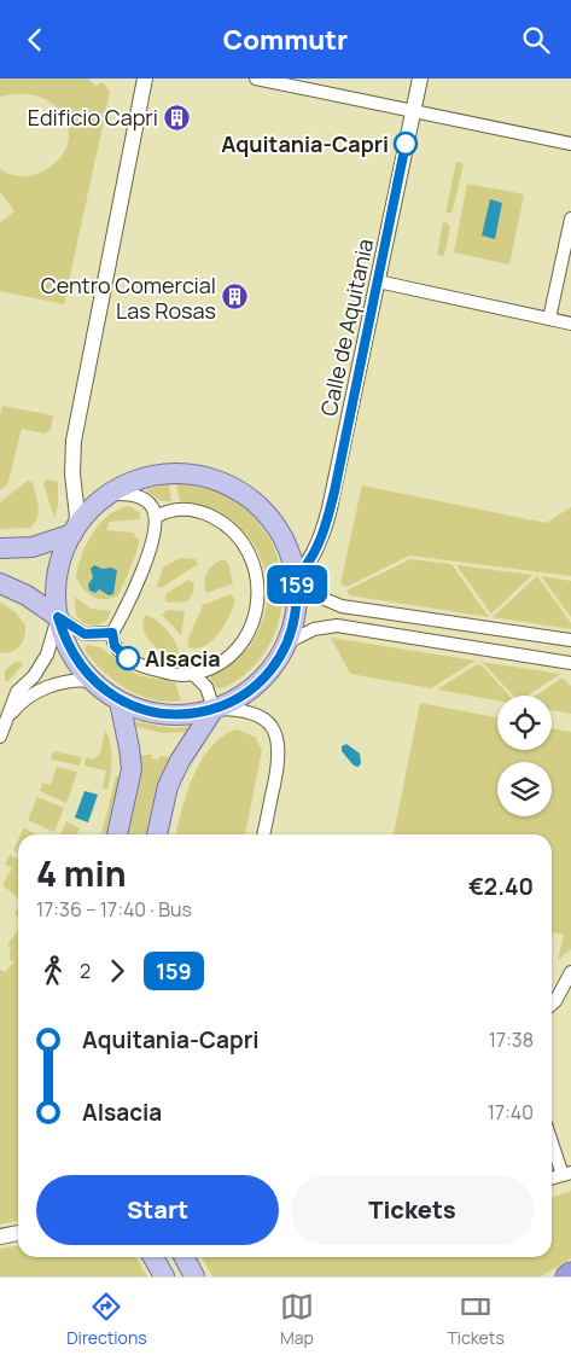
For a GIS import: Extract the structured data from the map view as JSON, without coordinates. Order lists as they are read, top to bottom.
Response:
{
  "streets": {
    "street": ["Calle de Aquitania"]
  },
  "places": {
    "building": ["Edificio Capri", "Centro Comercial Las Rosas"],
    "other": ["Aquitania-Capri", "Alsacia"]
  },
  "lines": ["bus line 159"],
  "page": {
    "header": "Commutr",
    "on_map": "159",
    "heading": ["4 min", "17:36 – 17:40 · Bus", "€2.40"],
    "legs": ["2", "159"],
    "list": [
      {
        "name": "Aquitania-Capri",
        "value": "17:38"
      },
      {
        "name": "Alsacia",
        "value": "17:40"
      }
    ],
    "buttons": ["Start", "Tickets"],
    "tabs": ["Directions", "Map", "Tickets"]
  }
}
